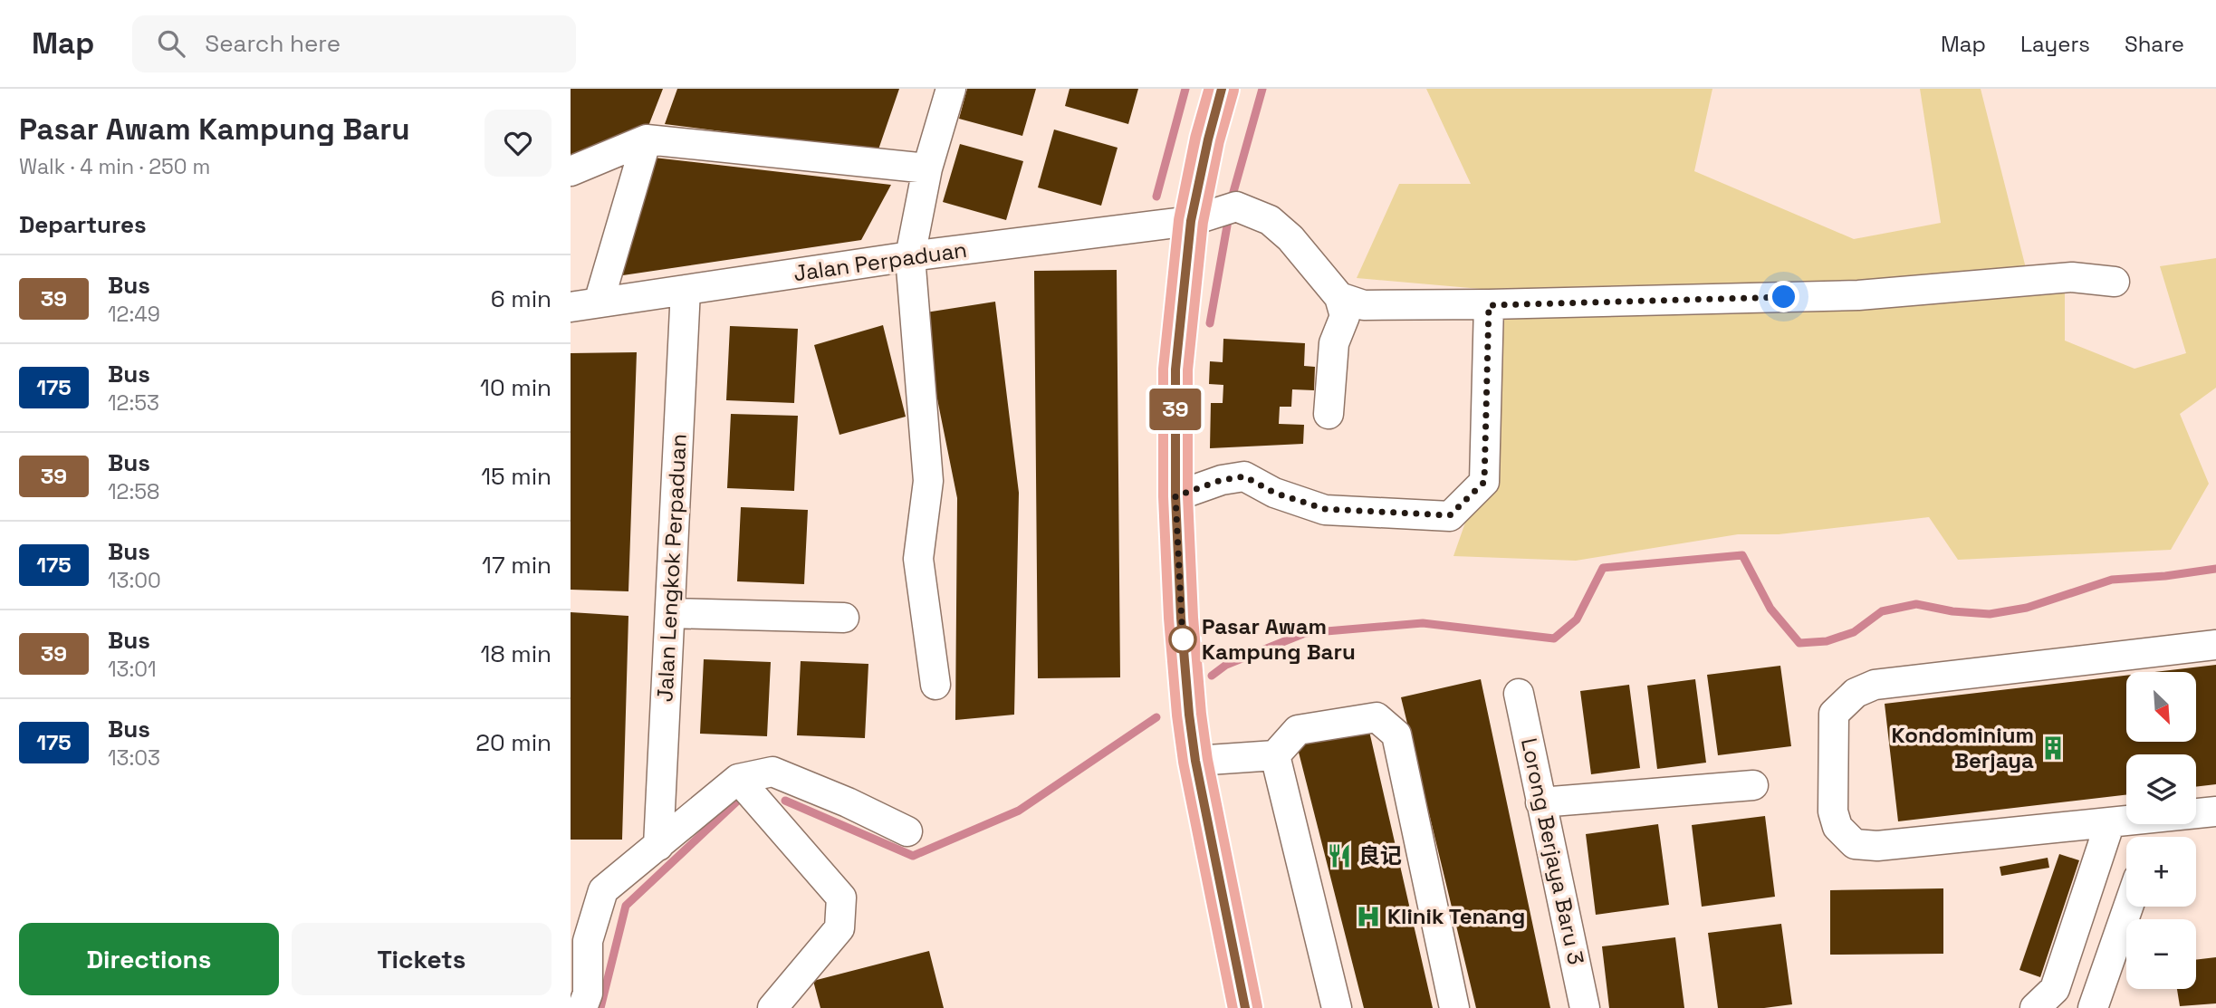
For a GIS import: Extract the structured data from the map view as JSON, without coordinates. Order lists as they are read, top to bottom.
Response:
{
  "streets": {
    "street": ["Jalan Perpaduan", "Jalan Lengkok Perpaduan", "Lorong Berjaya Baru 3"]
  },
  "crossings": [
    ["Jalan Perpaduan", "Jalan Lengkok Perpaduan"]
  ],
  "places": {
    "other": ["Pasar Awam Kampung Baru"],
    "building": ["Kondominium Berjaya"],
    "restaurant": ["良记"],
    "hospital": ["Klinik Tenang"]
  },
  "lines": ["bus line 39"],
  "north": "bottom right",
  "page": {
    "header": "Map",
    "search": "Search here",
    "nav": ["Map", "Layers", "Share"],
    "heading": [
      ["Pasar Awam Kampung Baru", "Walk · 4 min · 250 m"],
      "Departures"
    ],
    "on_map": "39",
    "list": [
      {
        "mark": "39",
        "name": "Bus",
        "note": "12:49",
        "value": "6 min"
      },
      {
        "mark": "175",
        "name": "Bus",
        "note": "12:53",
        "value": "10 min"
      },
      {
        "mark": "39",
        "name": "Bus",
        "note": "12:58",
        "value": "15 min"
      },
      {
        "mark": "175",
        "name": "Bus",
        "note": "13:00",
        "value": "17 min"
      },
      {
        "mark": "39",
        "name": "Bus",
        "note": "13:01",
        "value": "18 min"
      },
      {
        "mark": "175",
        "name": "Bus",
        "note": "13:03",
        "value": "20 min"
      }
    ],
    "map_buttons": ["+", "−"],
    "buttons": ["Directions", "Tickets"]
  }
}
